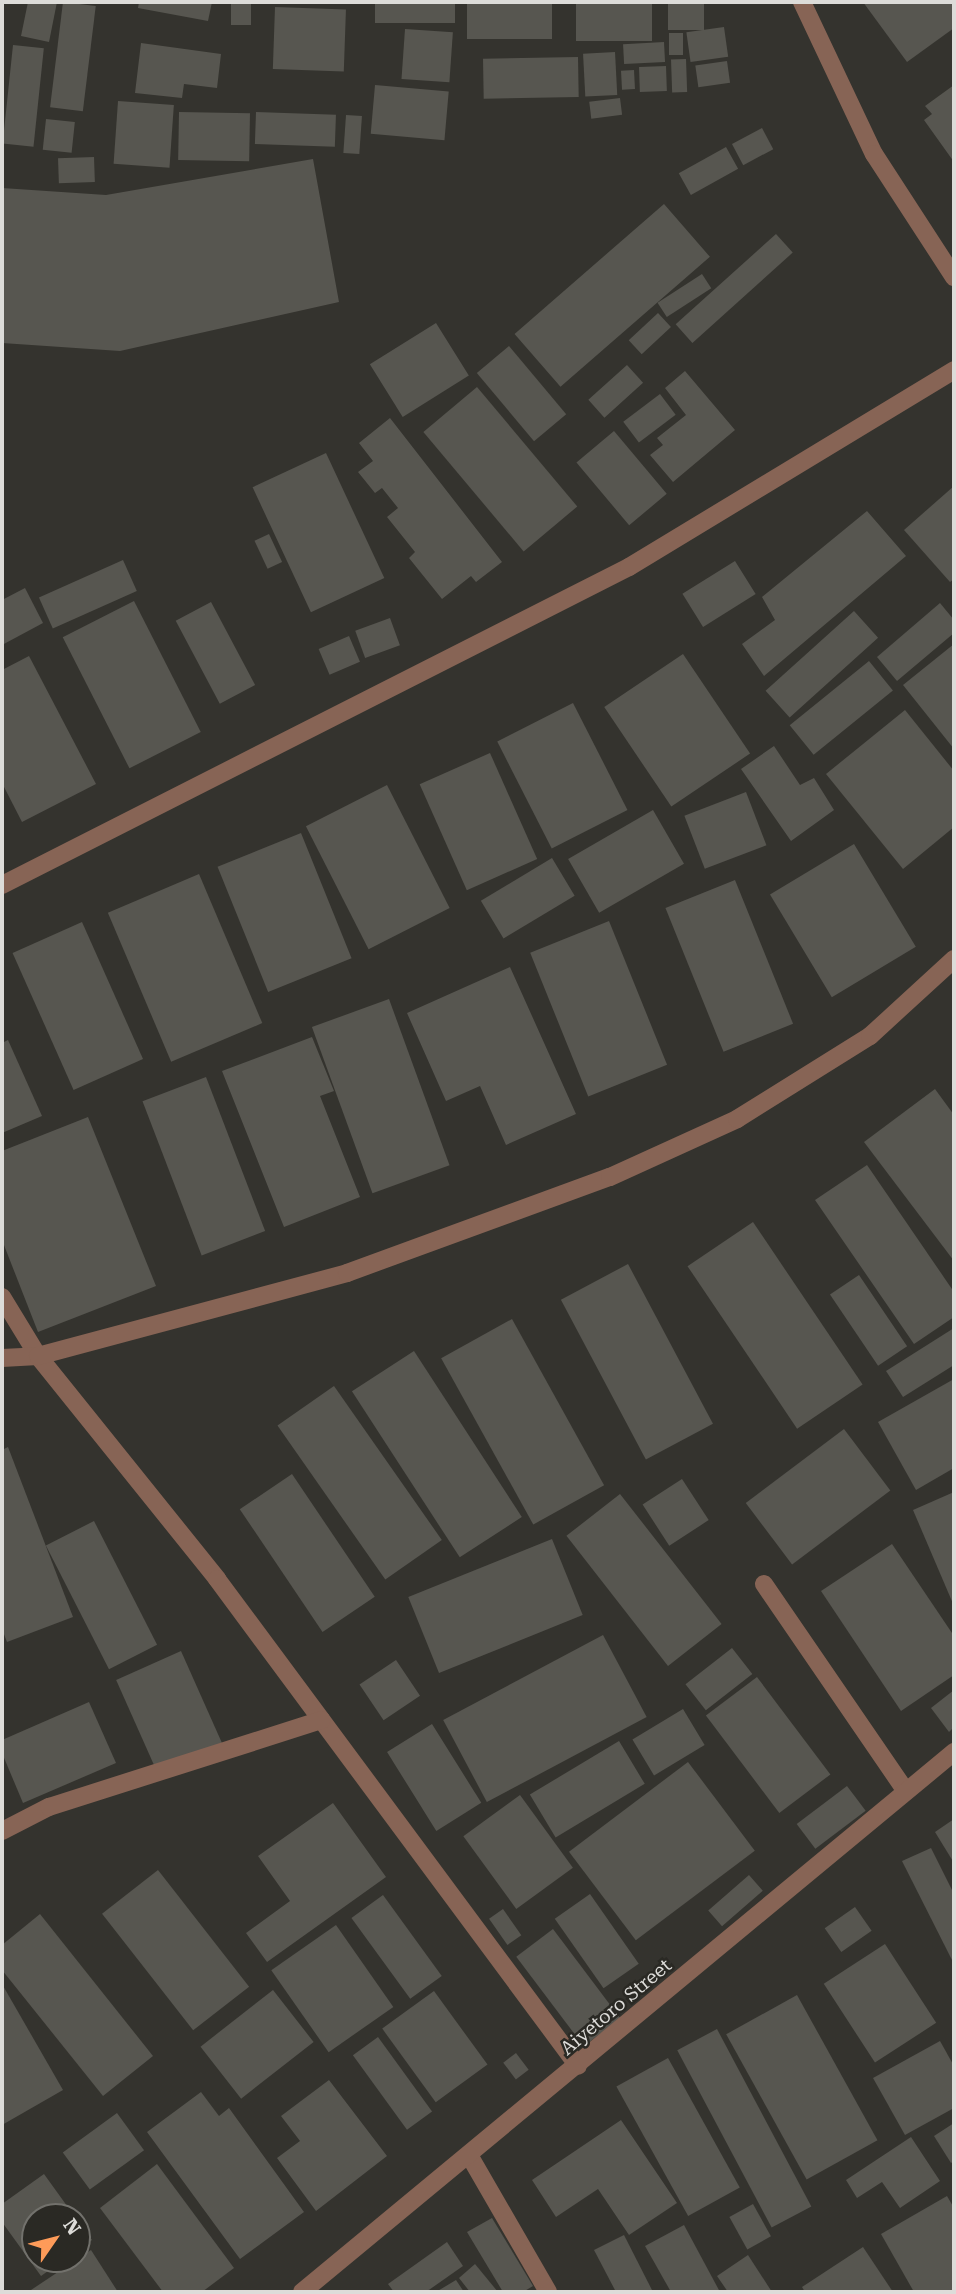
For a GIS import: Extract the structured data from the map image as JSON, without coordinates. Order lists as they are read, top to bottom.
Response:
{
  "streets": {
    "street": ["Aiyetoro Street"]
  },
  "north": "top right"
}
